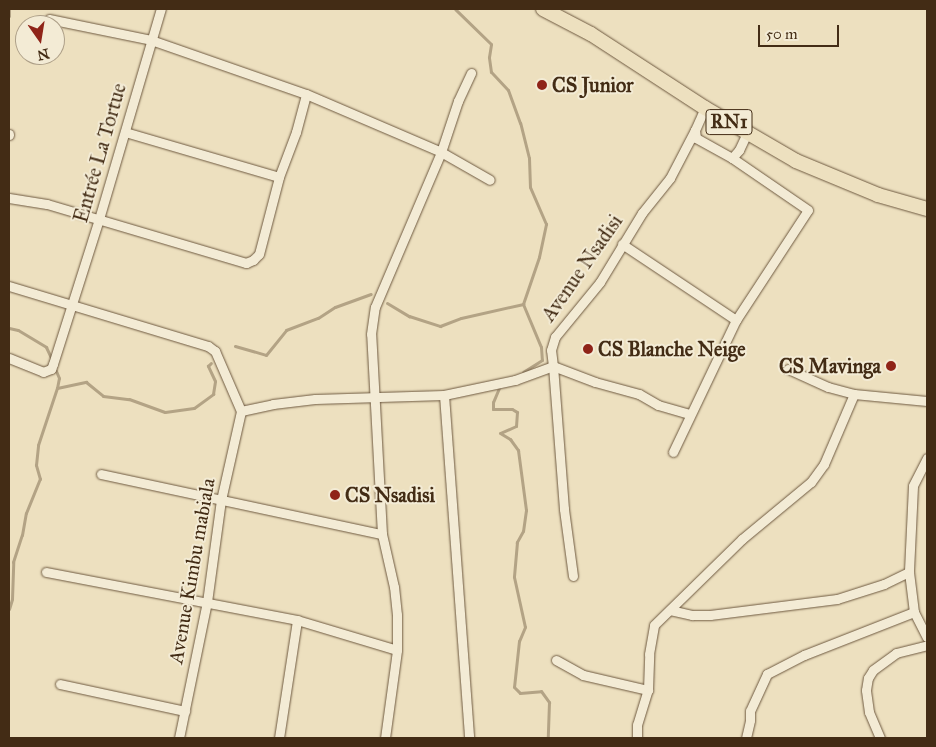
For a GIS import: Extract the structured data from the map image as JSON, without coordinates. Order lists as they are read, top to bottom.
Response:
{
  "streets": {
    "highway": ["RN1"],
    "street": ["Entrée La Tortue", "Avenue Nsadisi", "Avenue Kimbu mabiala"]
  },
  "crossings": [
    ["RN1", "Avenue Nsadisi"]
  ],
  "places": [
    "CS Junior",
    "CS Blanche Neige",
    "CS Mavinga",
    "CS Nsadisi"
  ],
  "scale_bar": "50 m",
  "north": "bottom"
}
